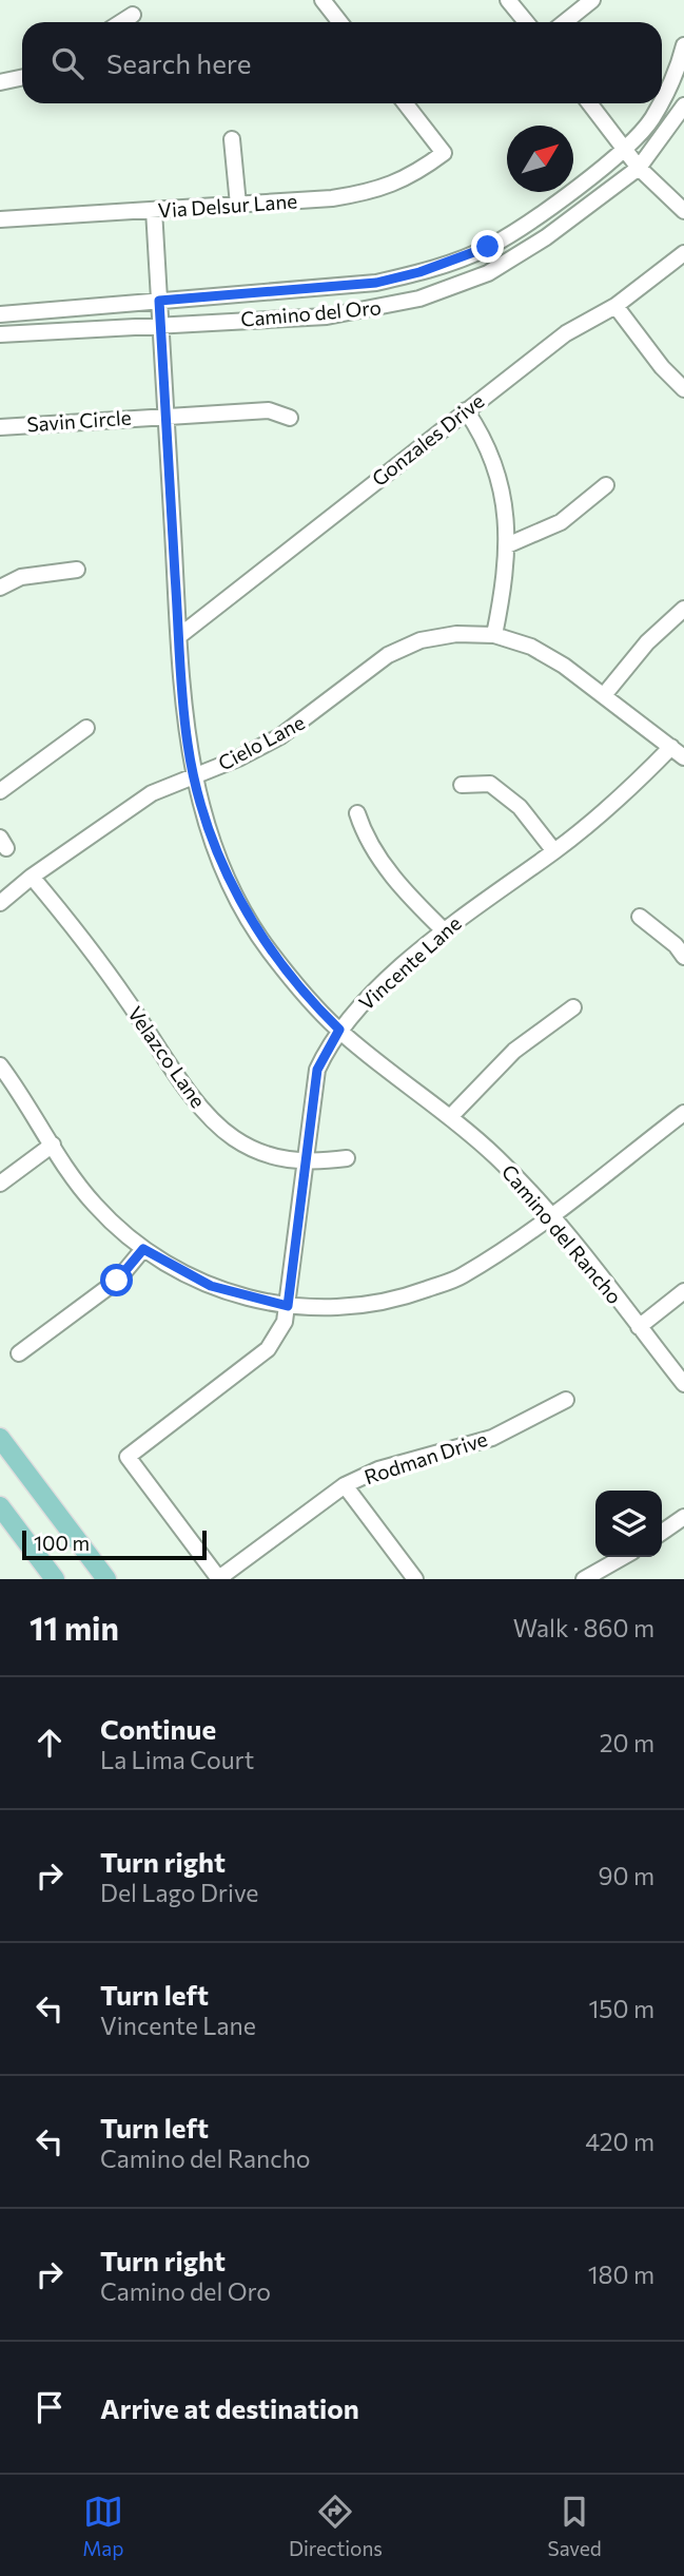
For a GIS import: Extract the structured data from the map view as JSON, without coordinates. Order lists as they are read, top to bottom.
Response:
{
  "streets": {
    "street": [
      "Via Delsur Lane",
      "Camino del Oro",
      "Savin Circle",
      "Gonzales Drive",
      "Cielo Lane",
      "Vincente Lane",
      "Velazco Lane",
      "Camino del Rancho",
      "Rodman Drive"
    ]
  },
  "crossings": [
    ["Via Delsur Lane", "Camino del Rancho"],
    ["Camino del Oro", "Camino del Rancho"],
    ["Savin Circle", "Camino del Rancho"],
    ["Gonzales Drive", "Camino del Rancho"],
    ["Cielo Lane", "Vincente Lane"],
    ["Cielo Lane", "Velazco Lane"],
    ["Cielo Lane", "Camino del Rancho"],
    ["Vincente Lane", "Velazco Lane"],
    ["Vincente Lane", "Camino del Rancho"],
    ["Vincente Lane", "Rodman Drive"]
  ],
  "scale_bar": "100 m",
  "north": "top right",
  "page": {
    "search": "Search here",
    "scale": "100 m",
    "heading": ["11 min", "Walk · 860 m"],
    "list": [
      ["Continue", "La Lima Court", "20 m"],
      ["Turn right", "Del Lago Drive", "90 m"],
      ["Turn left", "Vincente Lane", "150 m"],
      ["Turn left", "Camino del Rancho", "420 m"],
      ["Turn right", "Camino del Oro", "180 m"],
      "Arrive at destination"
    ],
    "nav": ["Map", "Directions", "Saved"]
  }
}
